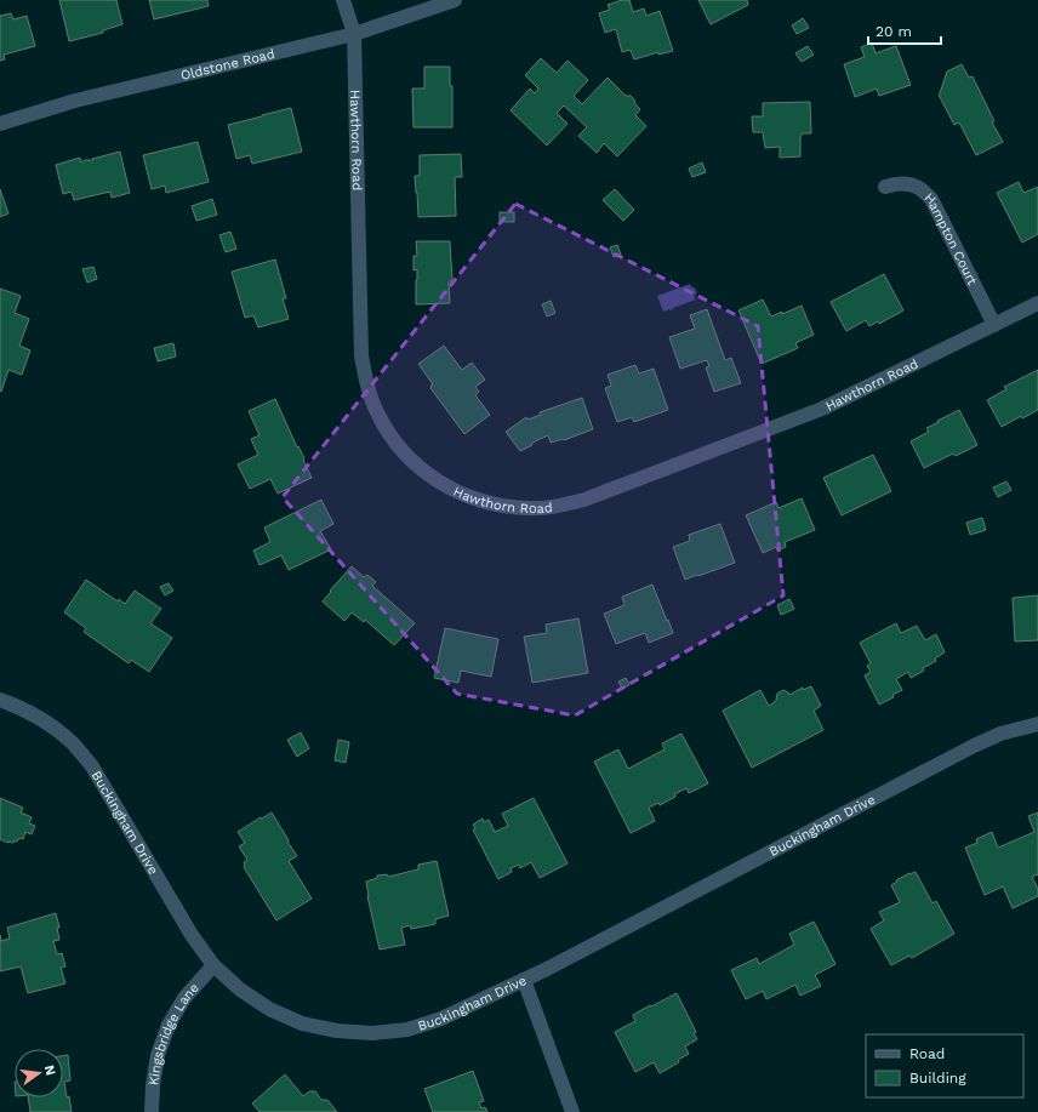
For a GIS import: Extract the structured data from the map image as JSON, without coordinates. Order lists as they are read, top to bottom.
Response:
{
  "streets": {
    "street": [
      "Oldstone Road",
      "Hawthorn Road",
      "Hampton Court",
      "Buckingham Drive",
      "Kingsbridge Lane"
    ]
  },
  "crossings": [
    ["Oldstone Road", "Hawthorn Road"],
    ["Hawthorn Road", "Hampton Court"],
    ["Buckingham Drive", "Kingsbridge Lane"]
  ],
  "legend": ["Road", "Building"],
  "scale_bar": "20 m",
  "north": "right"
}
